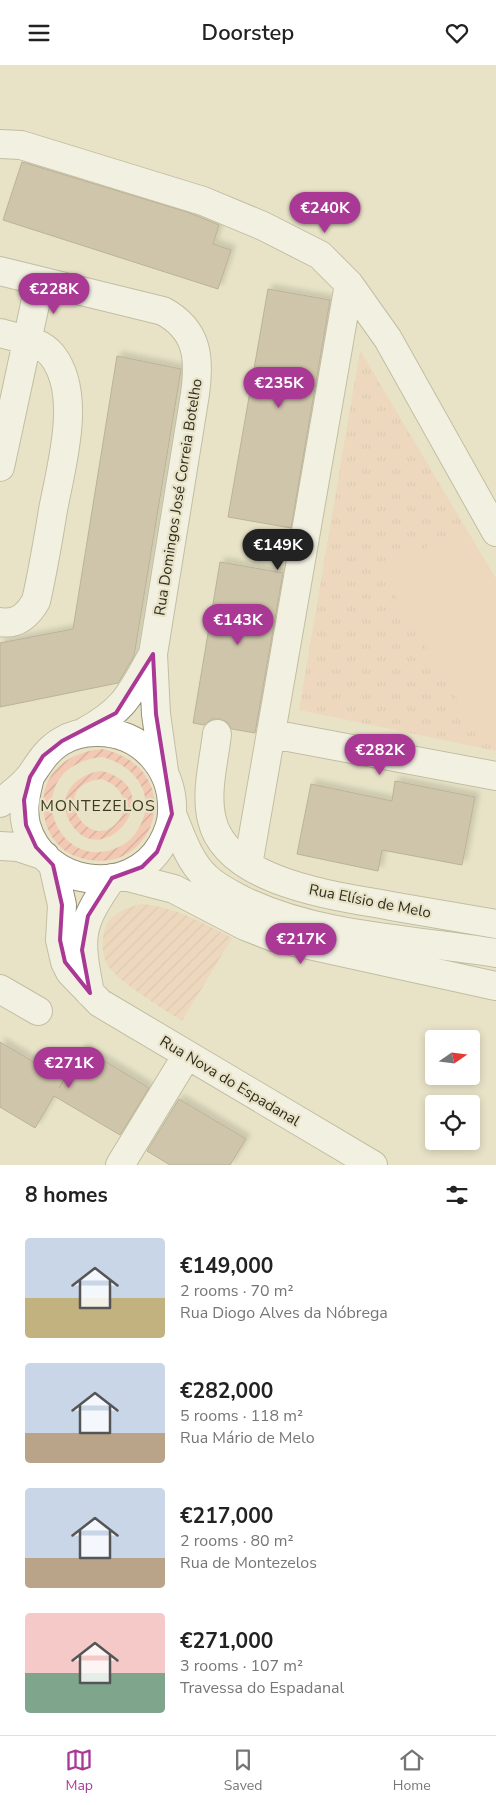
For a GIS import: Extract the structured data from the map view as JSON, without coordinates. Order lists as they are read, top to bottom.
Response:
{
  "streets": {
    "street": ["Rua Domingos José Correia Botelho", "Rua Elísio de Melo", "Rua Nova do Espadanal"]
  },
  "districts": ["MONTEZELOS"],
  "north": "right",
  "page": {
    "header": "Doorstep",
    "price": [
      "€240K",
      "€228K",
      "€235K",
      "€149K",
      "€143K",
      "€282K",
      "€217K",
      "€271K"
    ],
    "heading": "8 homes",
    "list": [
      {
        "name": "€149,000",
        "note": "2 rooms · 70 m² · Rua Diogo Alves da Nóbrega"
      },
      {
        "name": "€282,000",
        "note": "5 rooms · 118 m² · Rua Mário de Melo"
      },
      {
        "name": "€217,000",
        "note": "2 rooms · 80 m² · Rua de Montezelos"
      },
      {
        "name": "€271,000",
        "note": "3 rooms · 107 m² · Travessa do Espadanal"
      }
    ],
    "tabs": ["Map", "Saved", "Home"]
  }
}
